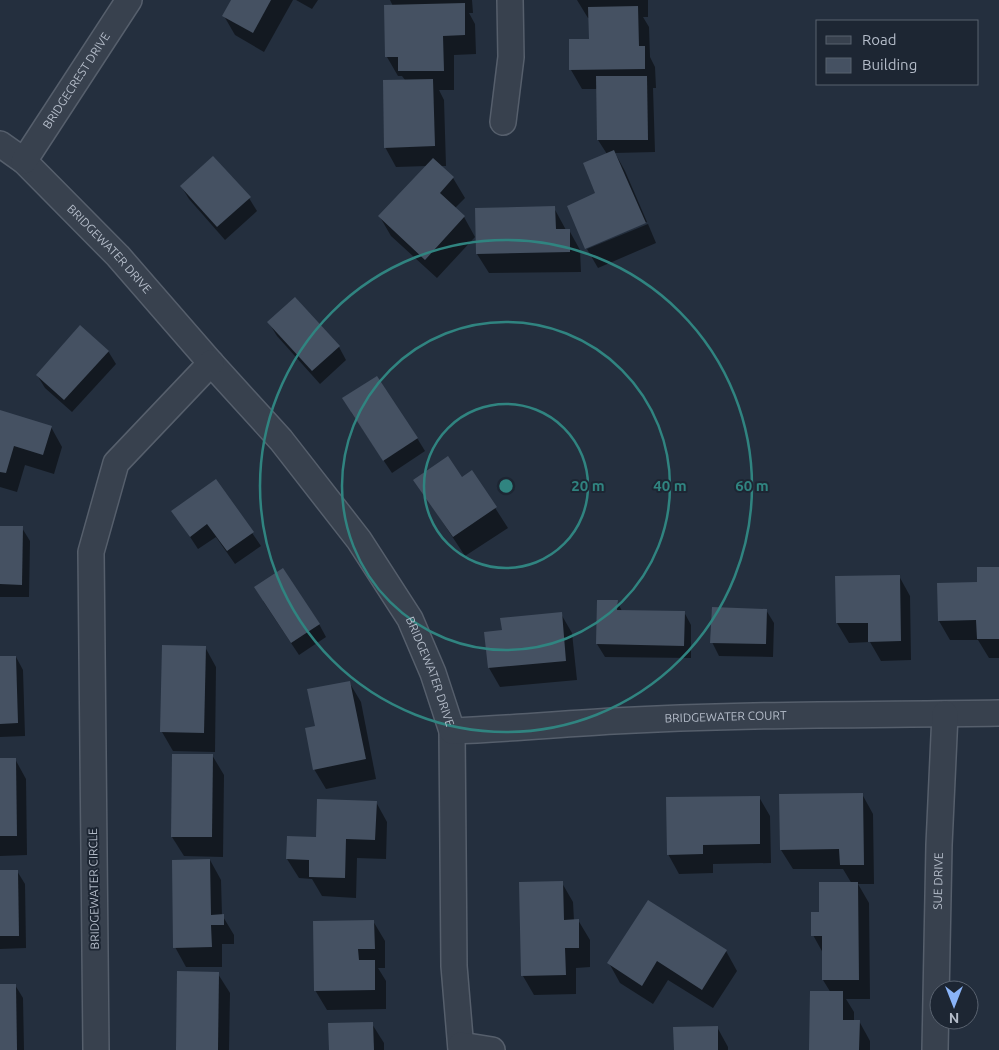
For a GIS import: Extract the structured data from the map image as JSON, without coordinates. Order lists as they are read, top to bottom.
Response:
{
  "streets": {
    "street": [
      "BRIDGECREST DRIVE",
      "BRIDGEWATER DRIVE",
      "BRIDGEWATER COURT",
      "SUE DRIVE",
      "BRIDGEWATER CIRCLE"
    ]
  },
  "crossings": [
    ["BRIDGECREST DRIVE", "BRIDGEWATER DRIVE"],
    ["BRIDGEWATER DRIVE", "BRIDGEWATER COURT"],
    ["BRIDGEWATER DRIVE", "BRIDGEWATER CIRCLE"],
    ["BRIDGEWATER COURT", "SUE DRIVE"]
  ],
  "legend": ["Road", "Building"],
  "north": "bottom",
  "rings": ["20 m", "40 m", "60 m"]
}
